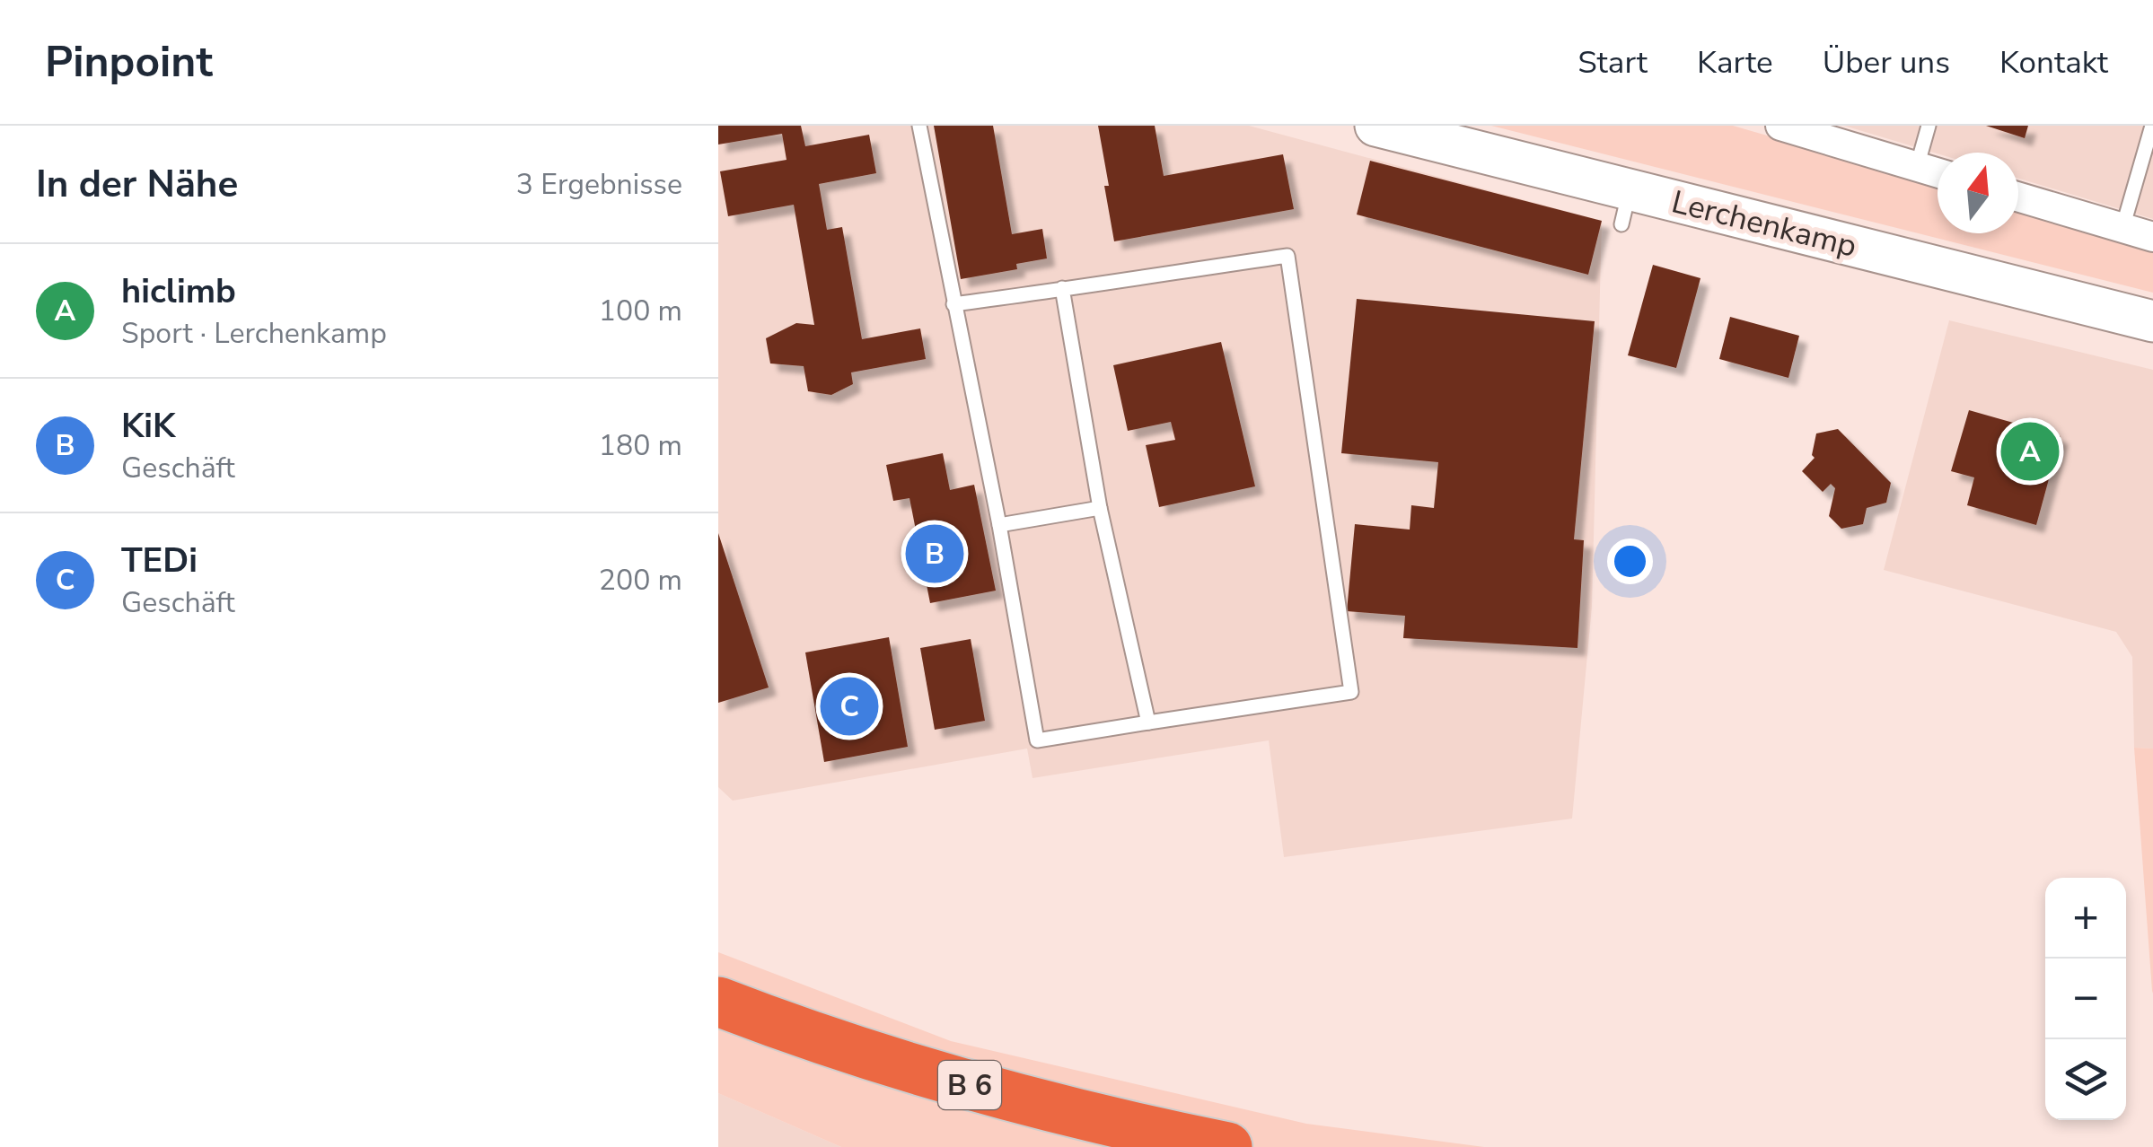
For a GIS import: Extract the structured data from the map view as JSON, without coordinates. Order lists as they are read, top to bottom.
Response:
{
  "streets": {
    "highway": ["B 6"],
    "street": ["Lerchenkamp"]
  },
  "north": "top",
  "page": {
    "header": "Pinpoint",
    "nav": [
      "Start",
      "Karte",
      "Über uns",
      "Kontakt"
    ],
    "heading": ["In der Nähe", "3 Ergebnisse"],
    "list": [
      {
        "mark": "A",
        "name": "hiclimb",
        "note": "Sport · Lerchenkamp",
        "value": "100 m"
      },
      {
        "mark": "B",
        "name": "KiK",
        "note": "Geschäft",
        "value": "180 m"
      },
      {
        "mark": "C",
        "name": "TEDi",
        "note": "Geschäft",
        "value": "200 m"
      }
    ],
    "pins": ["A", "B", "C"],
    "map_buttons": ["+", "−"]
  }
}
